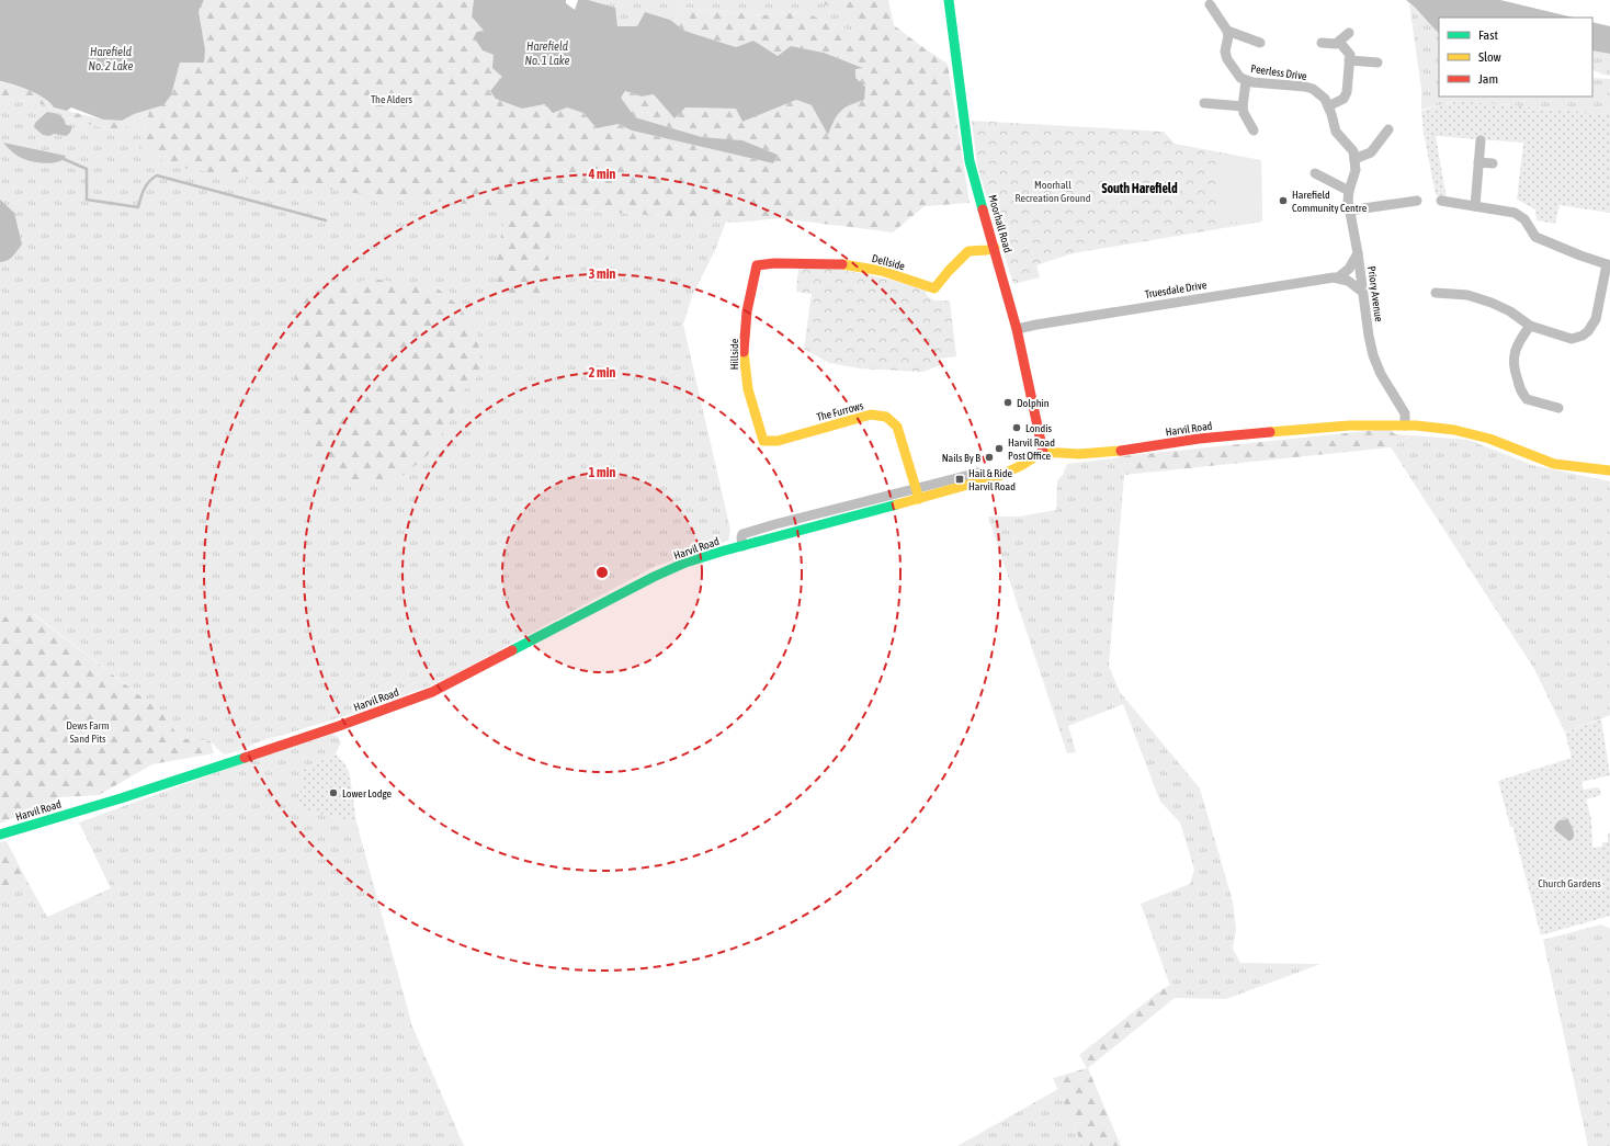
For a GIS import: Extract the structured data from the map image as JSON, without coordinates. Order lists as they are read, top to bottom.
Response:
{
  "streets": {
    "street": [
      "Peerless Drive",
      "Moorhall Road",
      "Dellside",
      "Truesdale Drive",
      "Priory Avenue",
      "Hillside",
      "The Furrows",
      "Harvil Road"
    ]
  },
  "crossings": [
    ["Peerless Drive", "Priory Avenue"],
    ["Moorhall Road", "Dellside"],
    ["Moorhall Road", "Truesdale Drive"],
    ["Moorhall Road", "Harvil Road"],
    ["Dellside", "Hillside"],
    ["Priory Avenue", "Harvil Road"],
    ["Hillside", "The Furrows"],
    ["The Furrows", "Harvil Road"]
  ],
  "districts": ["South Harefield"],
  "water": ["Harefield No. 1 Lake", "Harefield No. 2 Lake"],
  "parks": [
    "The Alders",
    "Moorhall Recreation Ground",
    "Dews Farm Sand Pits",
    "Church Gardens"
  ],
  "places": {
    "other": [
      "Harefield Community Centre",
      "Dolphin",
      "Londis",
      "Harvil Road Post Office",
      "Nails By B",
      "Lower Lodge"
    ],
    "transit": ["Hail & Ride Harvil Road"]
  },
  "legend": ["Fast", "Slow", "Jam"],
  "rings": [
    "4 min",
    "3 min",
    "2 min",
    "1 min"
  ]
}
